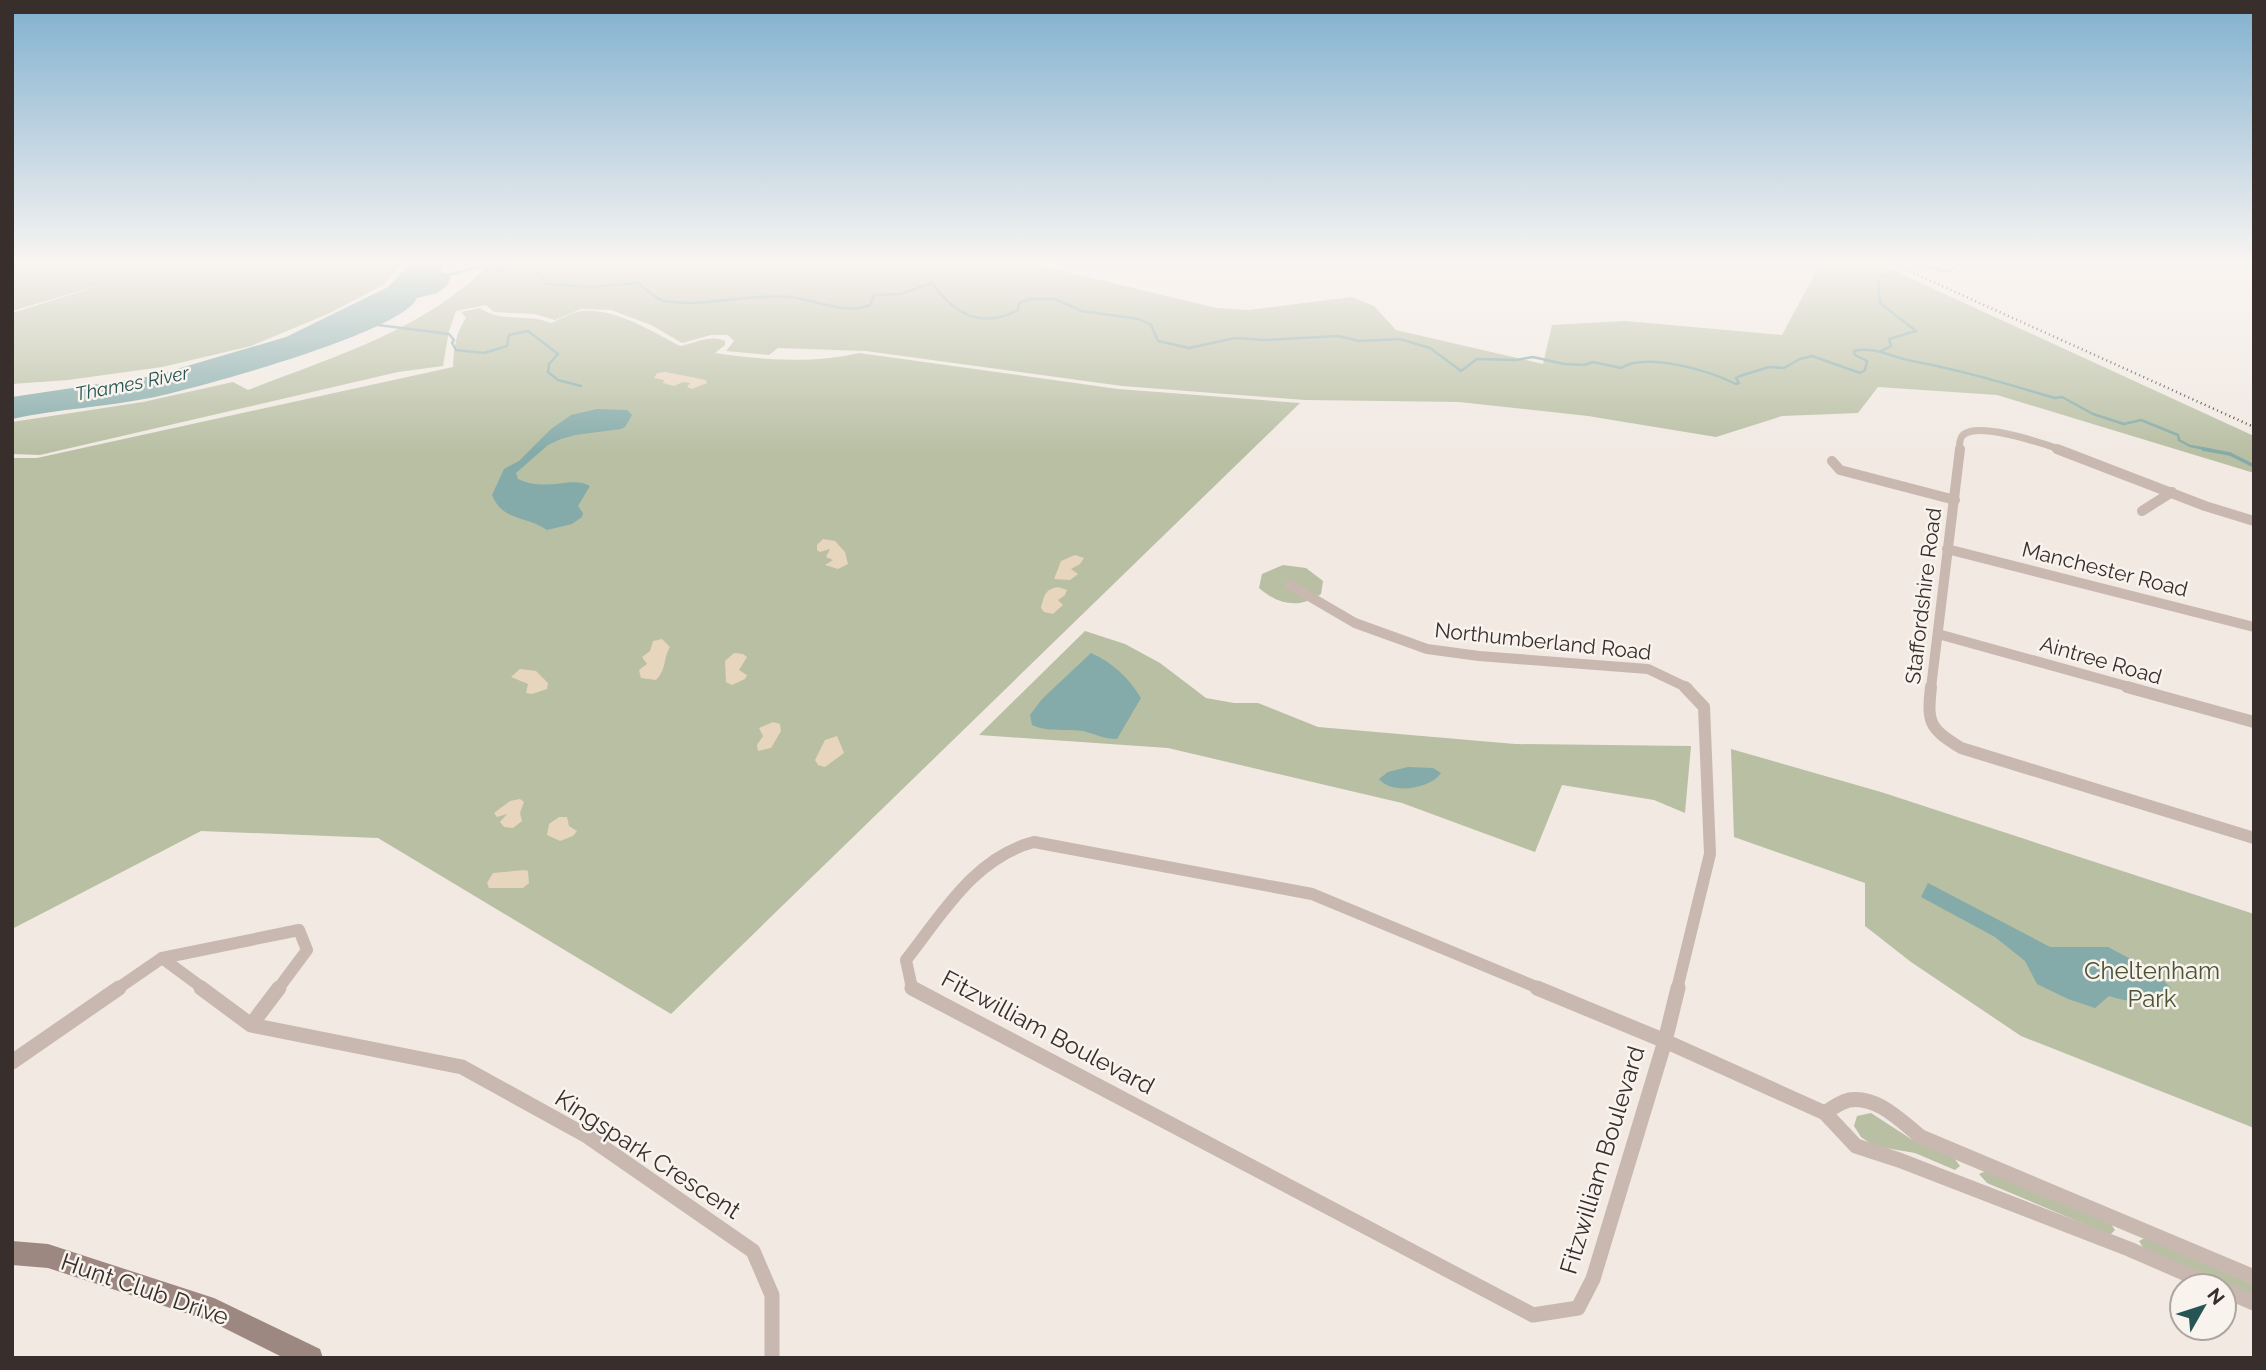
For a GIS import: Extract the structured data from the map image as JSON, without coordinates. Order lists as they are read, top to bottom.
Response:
{
  "streets": {
    "street": [
      "Manchester Road",
      "Staffordshire Road",
      "Northumberland Road",
      "Aintree Road",
      "Fitzwilliam Boulevard",
      "Kingspark Crescent",
      "Hunt Club Drive"
    ]
  },
  "crossings": [
    ["Manchester Road", "Staffordshire Road"],
    ["Staffordshire Road", "Aintree Road"],
    ["Northumberland Road", "Fitzwilliam Boulevard"]
  ],
  "water": ["Thames River"],
  "parks": ["Cheltenham Park"],
  "north": "top right"
}
